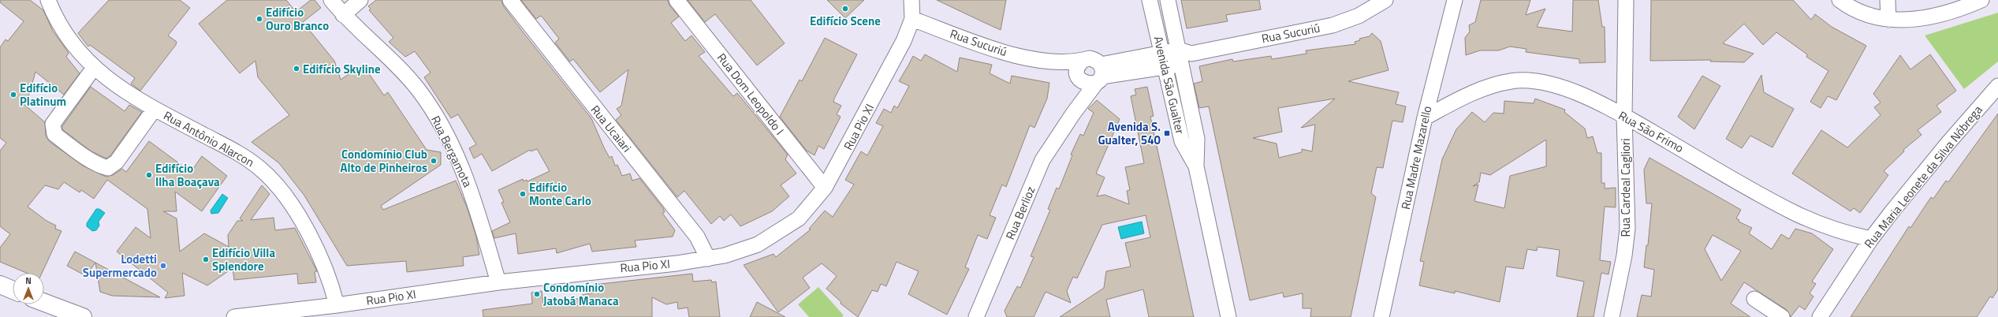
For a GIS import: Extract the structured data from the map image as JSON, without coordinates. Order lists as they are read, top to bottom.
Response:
{
  "streets": {
    "street": [
      "Rua Sucuriú",
      "Avenida São Gualter",
      "Rua Dom Leopoldo I",
      "Rua Pio XI",
      "Rua Ucaiari",
      "Rua São Frimo",
      "Rua Antônio Alarcon",
      "Rua Bergamota",
      "Rua Madre Mazarello",
      "Rua Maria Leonete da Silva Nóbrega",
      "Rua Cardeal Cagliori",
      "Rua Berlioz"
    ]
  },
  "crossings": [
    ["Rua Sucuriú", "Avenida São Gualter"],
    ["Rua Sucuriú", "Rua Pio XI"],
    ["Rua Sucuriú", "Rua Berlioz"],
    ["Rua Dom Leopoldo I", "Rua Pio XI"],
    ["Rua Pio XI", "Rua Ucaiari"],
    ["Rua Pio XI", "Rua Antônio Alarcon"],
    ["Rua Pio XI", "Rua Bergamota"],
    ["Rua São Frimo", "Rua Madre Mazarello"],
    ["Rua São Frimo", "Rua Maria Leonete da Silva Nóbrega"],
    ["Rua São Frimo", "Rua Cardeal Cagliori"]
  ],
  "places": {
    "other": [
      "Edifício Scene",
      "Edifício Ouro Branco",
      "Edifício Skyline",
      "Edifício Platinum",
      "Condomínio Club Alto de Pinheiros",
      "Edifício Ilha Boaçava",
      "Edifício Monte Carlo",
      "Edifício Villa Splendore",
      "Lodetti Supermercado",
      "Condomínio Jatobá Manaca"
    ],
    "transit": ["Avenida S. Gualter, 540"]
  },
  "north": "top"
}
